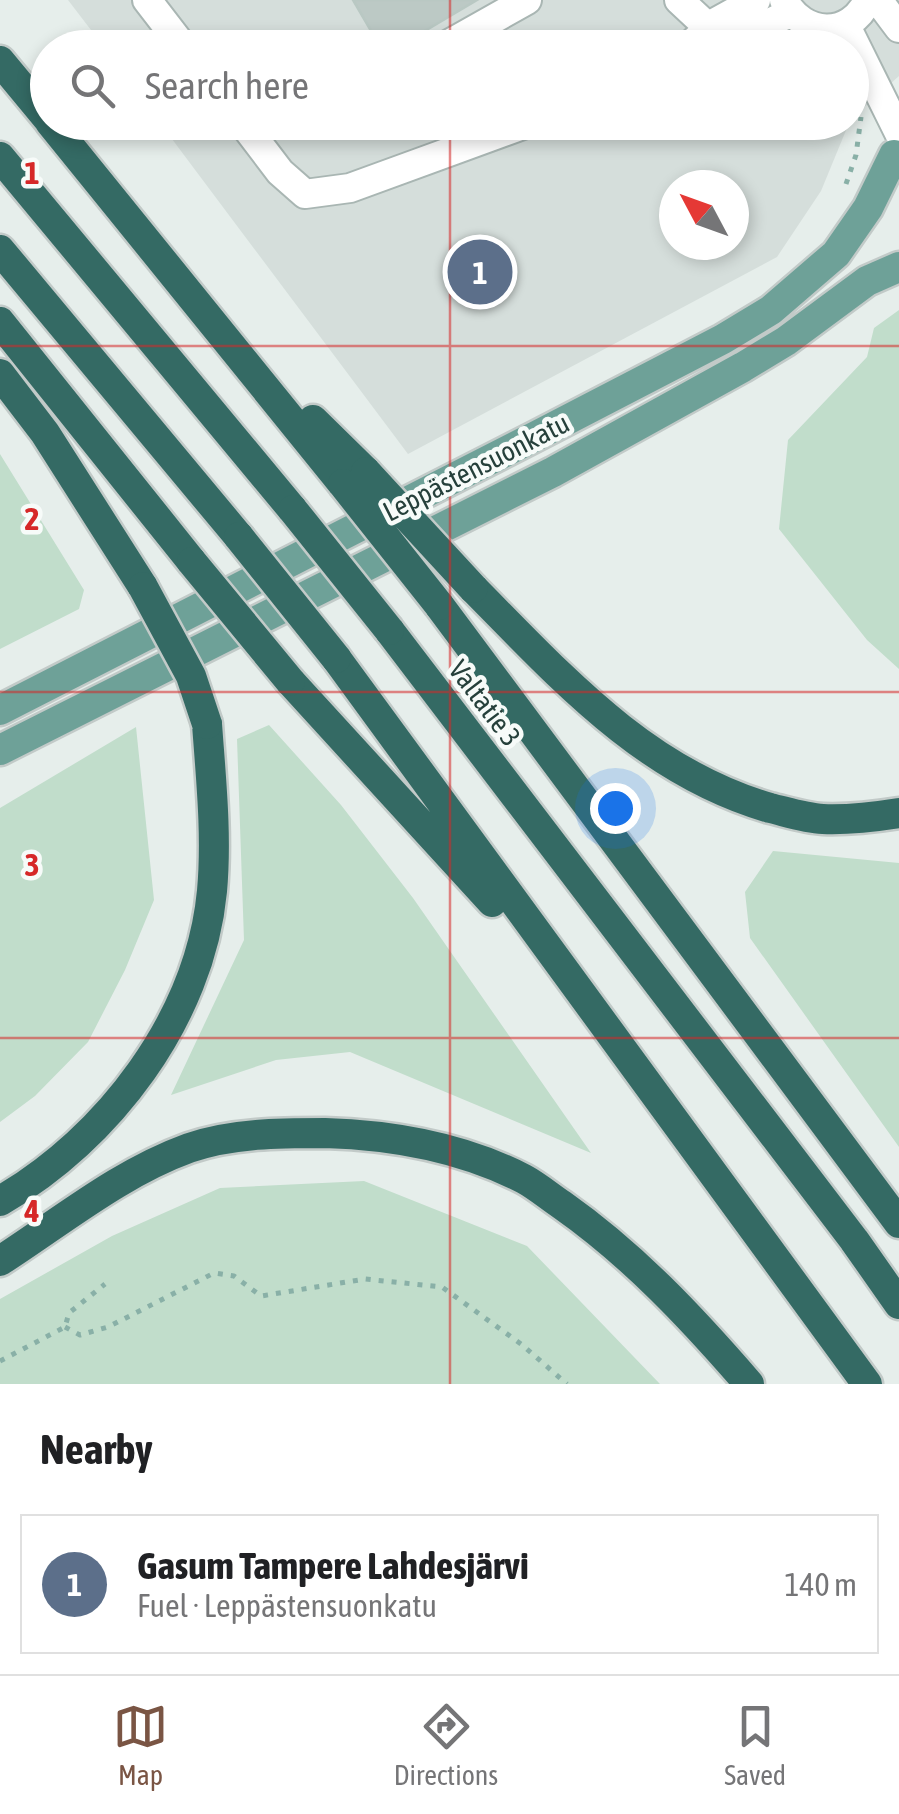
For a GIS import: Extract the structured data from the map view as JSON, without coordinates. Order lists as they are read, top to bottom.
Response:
{
  "streets": {
    "highway": ["Valtatie 3"],
    "main road": ["Leppästensuonkatu"]
  },
  "north": "top left",
  "page": {
    "search": "Search here",
    "pins": "1",
    "heading": "Nearby",
    "list": [
      {
        "mark": "1",
        "name": "Gasum Tampere Lahdesjärvi",
        "note": "Fuel · Leppästensuonkatu",
        "value": "140 m"
      }
    ],
    "nav": ["Map", "Directions", "Saved"]
  },
  "grid": {
    "rows": [
      "1",
      "2",
      "3",
      "4"
    ]
  }
}
